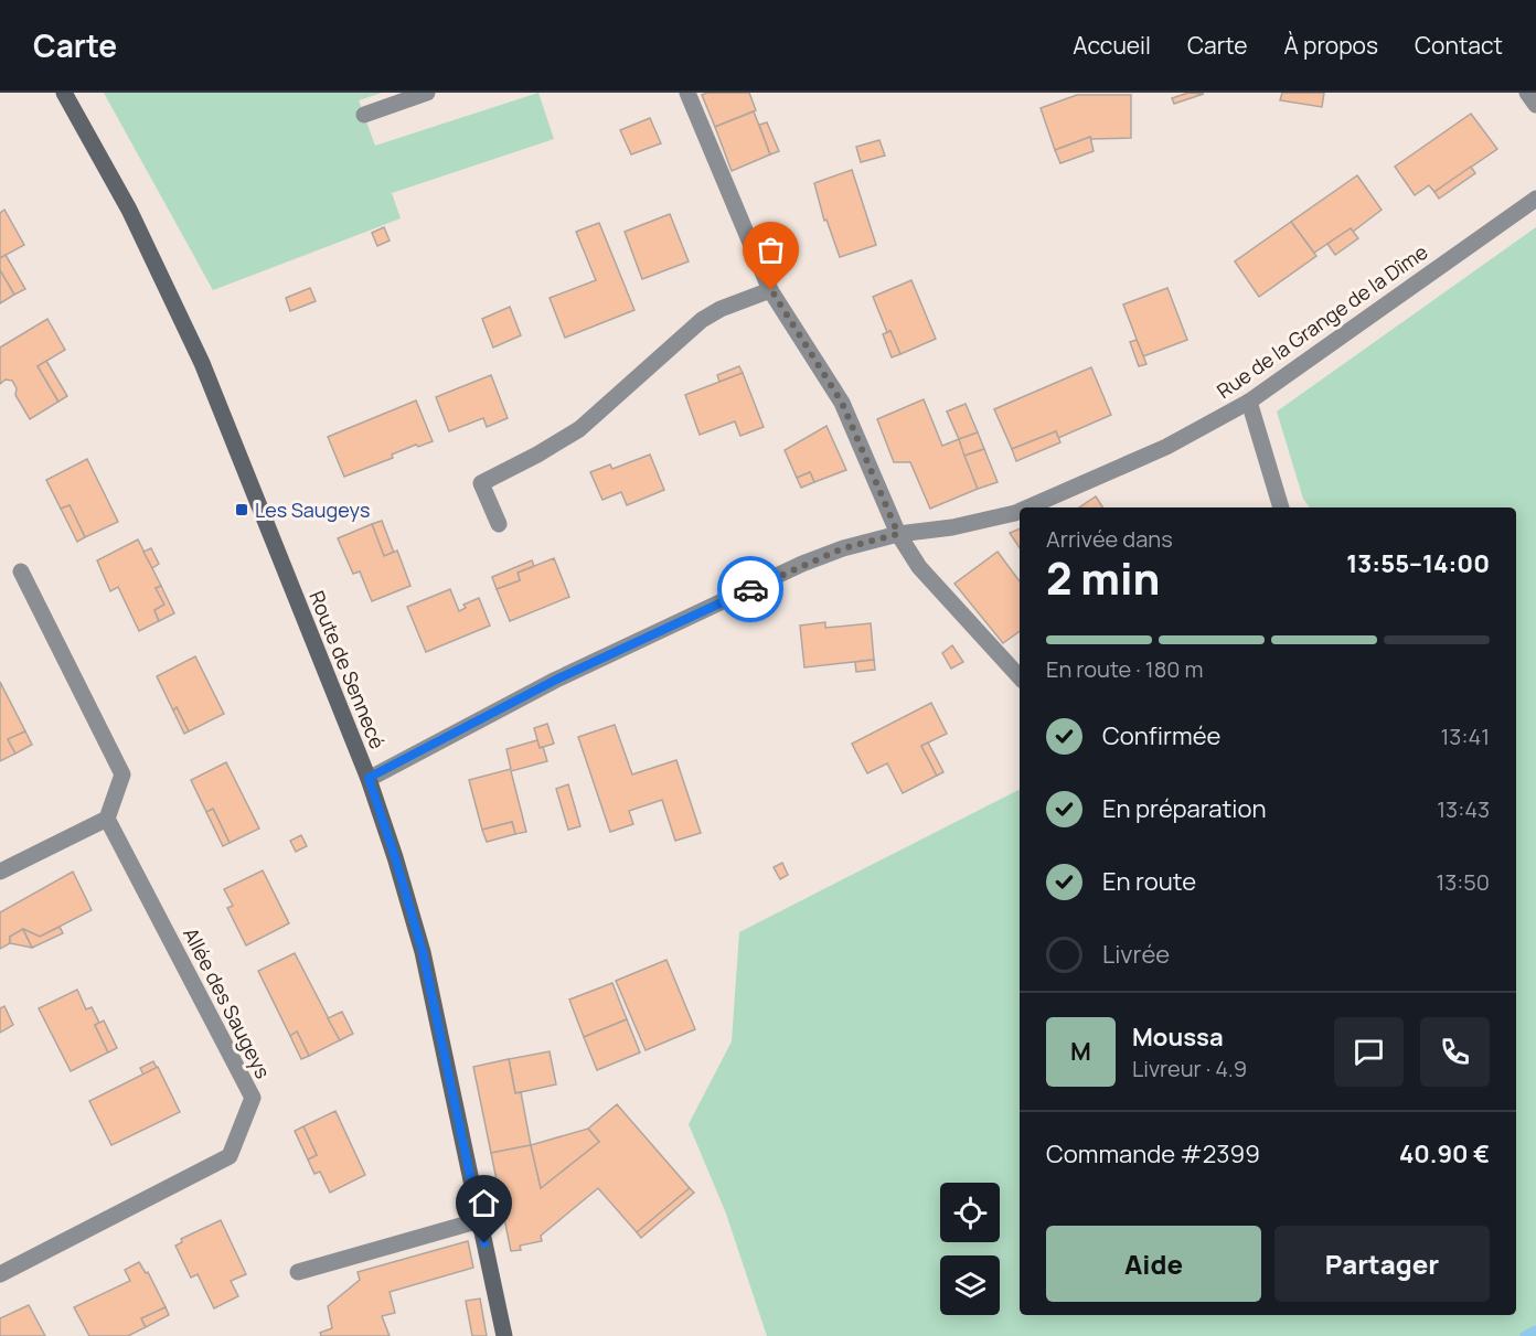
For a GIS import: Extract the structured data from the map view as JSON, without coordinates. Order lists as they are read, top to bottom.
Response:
{
  "streets": {
    "street": ["Rue de la Grange de la Dîme", "Route de Sennecé", "Allée des Saugeys"]
  },
  "crossings": [
    ["Rue de la Grange de la Dîme", "Route de Sennecé"]
  ],
  "places": {
    "transit": ["Les Saugeys"]
  },
  "page": {
    "header": "Carte",
    "nav": [
      "Accueil",
      "Carte",
      "À propos",
      "Contact"
    ],
    "heading": ["2 min", "Arrivée dans", "13:55–14:00"],
    "panel": [
      "Moussa",
      "Livreur · 4.9",
      "Commande #2399",
      "40.90 €"
    ],
    "bar": "En route · 180 m",
    "list": [
      ["Confirmée", "13:41"],
      ["En préparation", "13:43"],
      ["En route", "13:50"],
      "Livrée"
    ],
    "round": "M",
    "buttons": ["Aide", "Partager"]
  }
}
